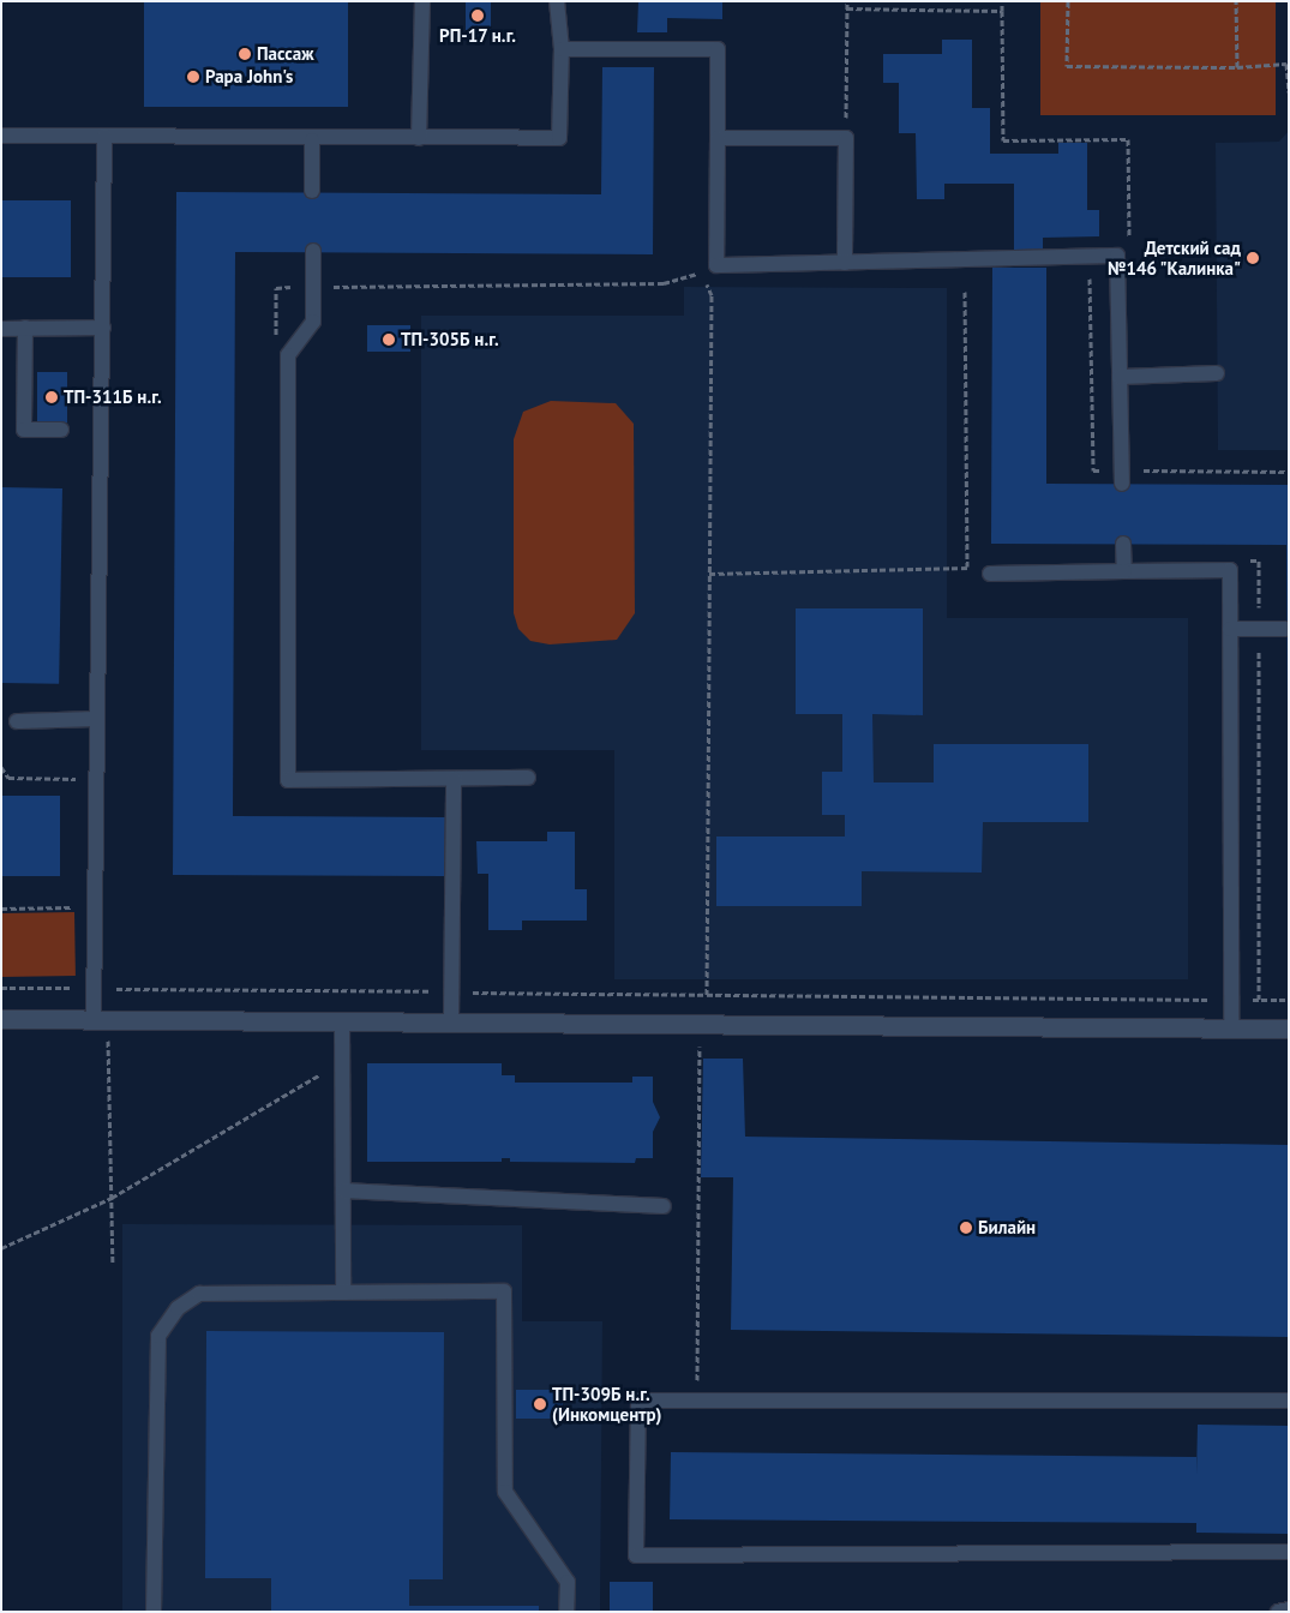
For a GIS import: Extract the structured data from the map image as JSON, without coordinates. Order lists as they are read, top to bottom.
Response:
{
  "places": [
    "РП-17 н.г.",
    "Пассаж",
    "Papa John's",
    "Детский сад №146 \"Калинка\"",
    "ТП-305Б н.г.",
    "ТП-311Б н.г.",
    "Билайн",
    "ТП-309Б н.г. (Инкомцентр)"
  ]
}
